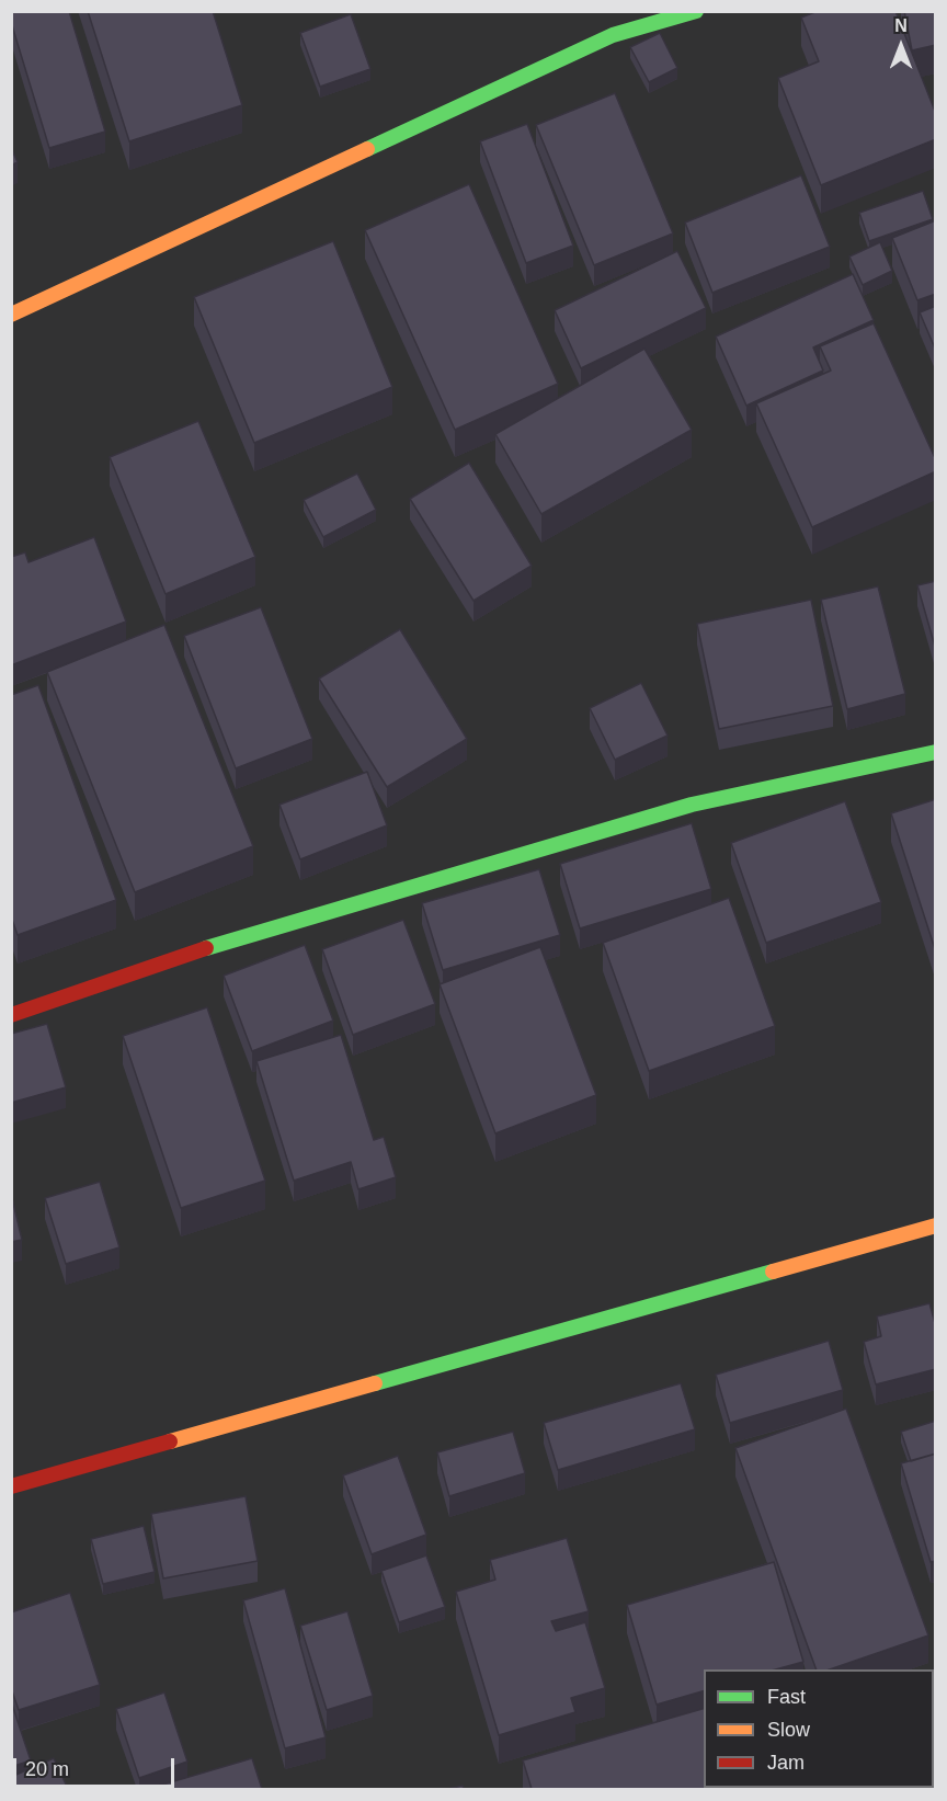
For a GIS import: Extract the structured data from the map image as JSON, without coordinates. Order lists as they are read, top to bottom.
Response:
{
  "legend": ["Fast", "Slow", "Jam"],
  "scale_bar": "20 m",
  "north": "top"
}
